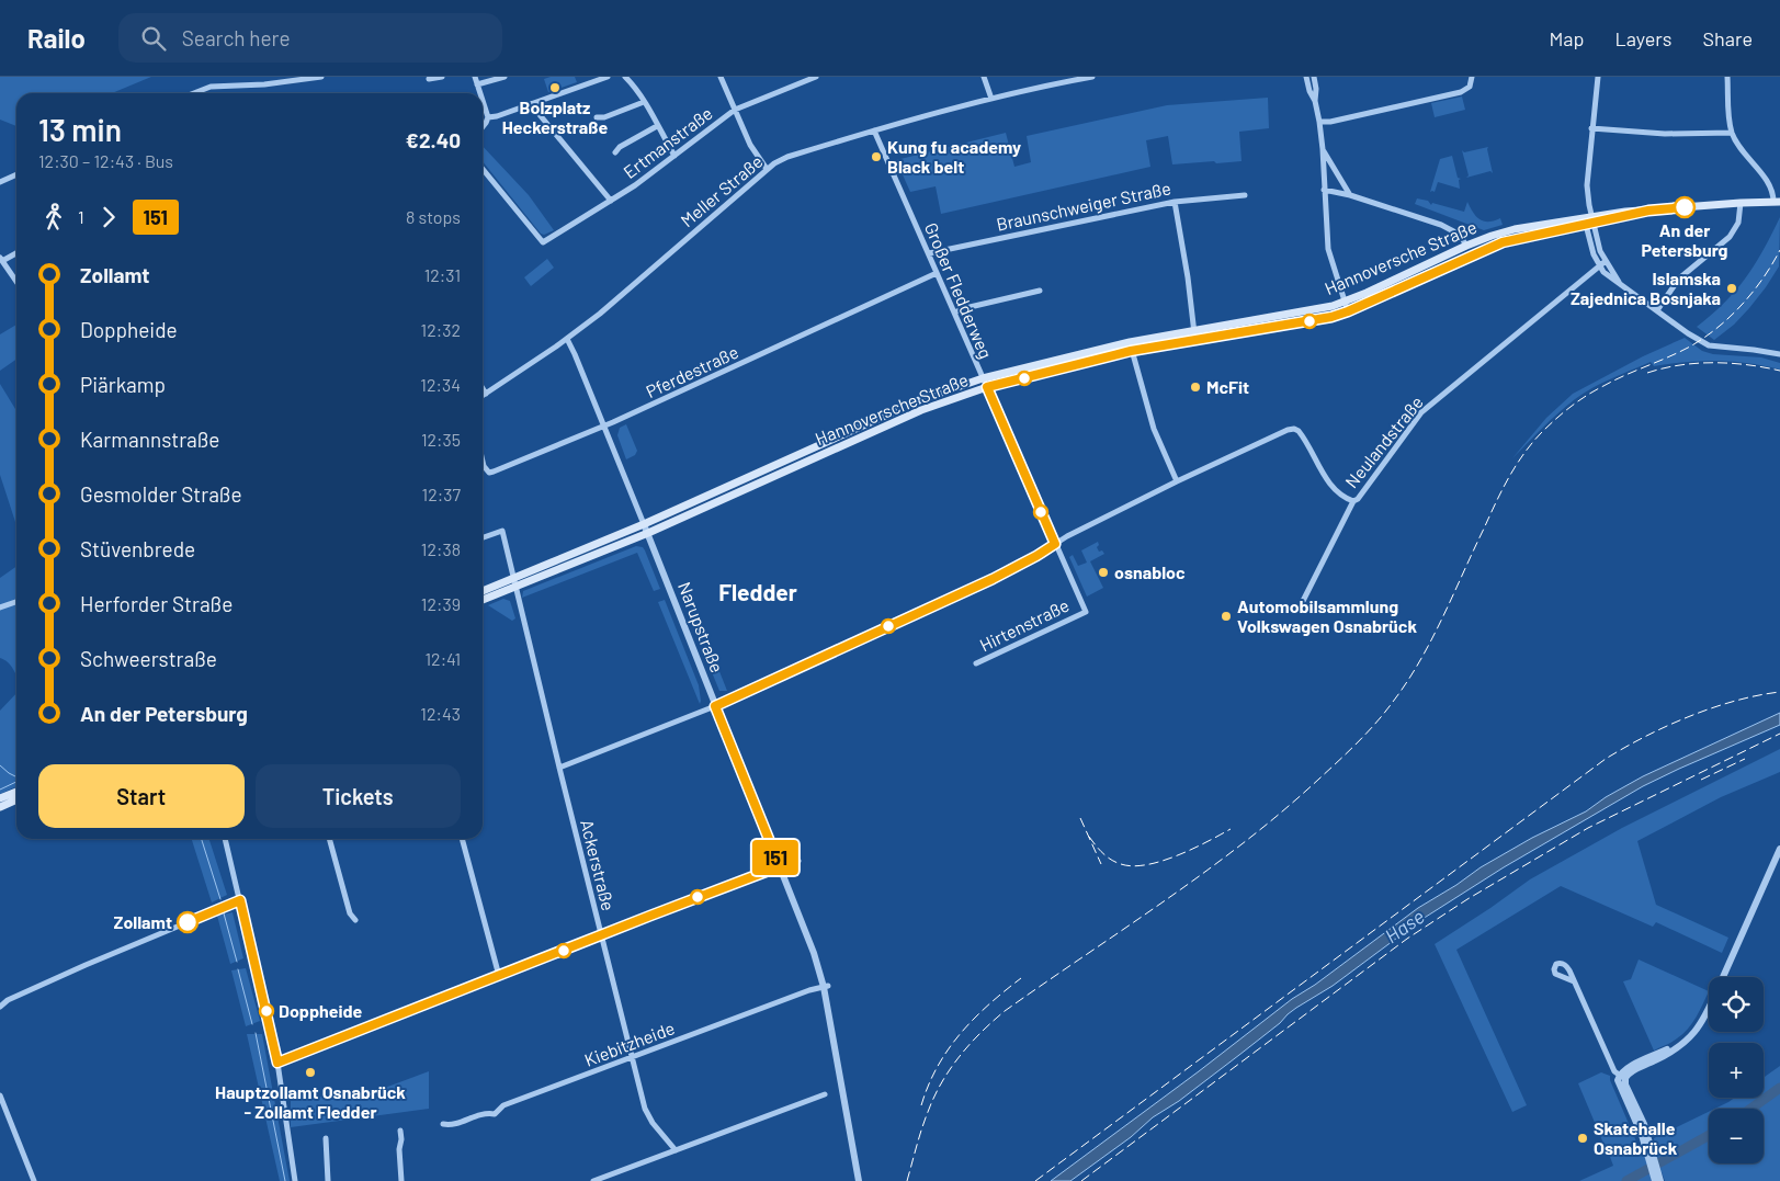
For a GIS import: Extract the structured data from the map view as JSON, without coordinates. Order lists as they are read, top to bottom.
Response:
{
  "streets": {
    "main road": ["Hannoversche Straße"],
    "street": [
      "Ertmanstraße",
      "Meller Straße",
      "Braunschweiger Straße",
      "Großer Fledderweg",
      "Pferdestraße",
      "Neulandstraße",
      "Hirtenstraße",
      "Narupstraße",
      "Ackerstraße",
      "Kiebitzheide"
    ]
  },
  "crossings": [
    ["Meller Straße", "Großer Fledderweg"],
    ["Meller Straße", "Narupstraße"],
    ["Braunschweiger Straße", "Großer Fledderweg"],
    ["Hannoversche Straße", "Großer Fledderweg"],
    ["Hannoversche Straße", "Narupstraße"],
    ["Hannoversche Straße", "Ackerstraße"],
    ["Großer Fledderweg", "Pferdestraße"],
    ["Großer Fledderweg", "Hirtenstraße"],
    ["Pferdestraße", "Narupstraße"],
    ["Narupstraße", "Kiebitzheide"],
    ["Ackerstraße", "Kiebitzheide"]
  ],
  "districts": ["Fledder"],
  "water": ["Hase"],
  "places": [
    "Bolzplatz Heckerstraße",
    "Kung fu academy Black belt",
    "An der Petersburg",
    "Islamska Zajednica Bosnjaka",
    "McFit",
    "osnabloc",
    "Automobilsammlung Volkswagen Osnabrück",
    "Zollamt",
    "Doppheide",
    "Hauptzollamt Osnabrück - Zollamt Fledder",
    "Skatehalle Osnabrück"
  ],
  "lines": ["bus line 151"],
  "page": {
    "header": "Railo",
    "search": "Search here",
    "nav": ["Map", "Layers", "Share"],
    "on_map": "151",
    "heading": ["13 min", "12:30 – 12:43 · Bus", "€2.40"],
    "legs": ["1", "151", "8 stops"],
    "list": [
      {
        "name": "Zollamt",
        "value": "12:31"
      },
      {
        "name": "Doppheide",
        "value": "12:32"
      },
      {
        "name": "Piärkamp",
        "value": "12:34"
      },
      {
        "name": "Karmannstraße",
        "value": "12:35"
      },
      {
        "name": "Gesmolder Straße",
        "value": "12:37"
      },
      {
        "name": "Stüvenbrede",
        "value": "12:38"
      },
      {
        "name": "Herforder Straße",
        "value": "12:39"
      },
      {
        "name": "Schweerstraße",
        "value": "12:41"
      },
      {
        "name": "An der Petersburg",
        "value": "12:43"
      }
    ],
    "buttons": ["Start", "Tickets"],
    "map_buttons": ["+", "−"]
  }
}
